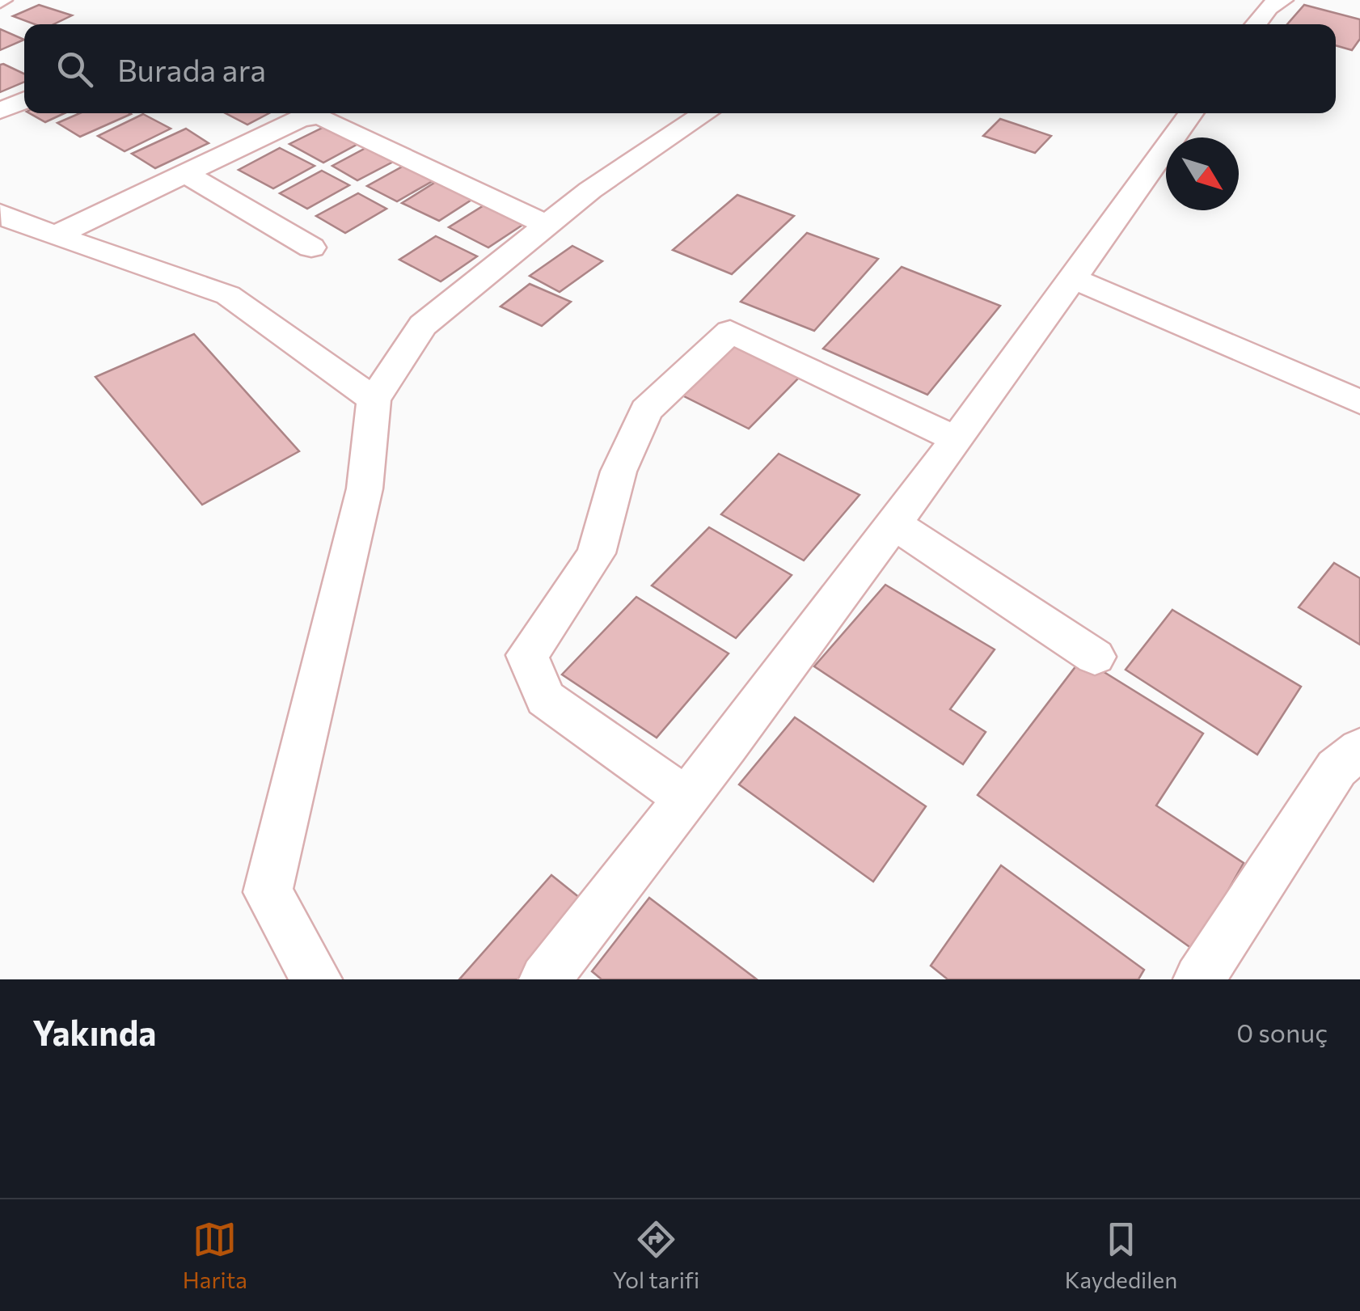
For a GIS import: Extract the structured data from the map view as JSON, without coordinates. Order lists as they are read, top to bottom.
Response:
{
  "north": "bottom right",
  "page": {
    "search": "Burada ara",
    "heading": ["Yakında", "0 sonuç"],
    "nav": ["Harita", "Yol tarifi", "Kaydedilen"]
  }
}
